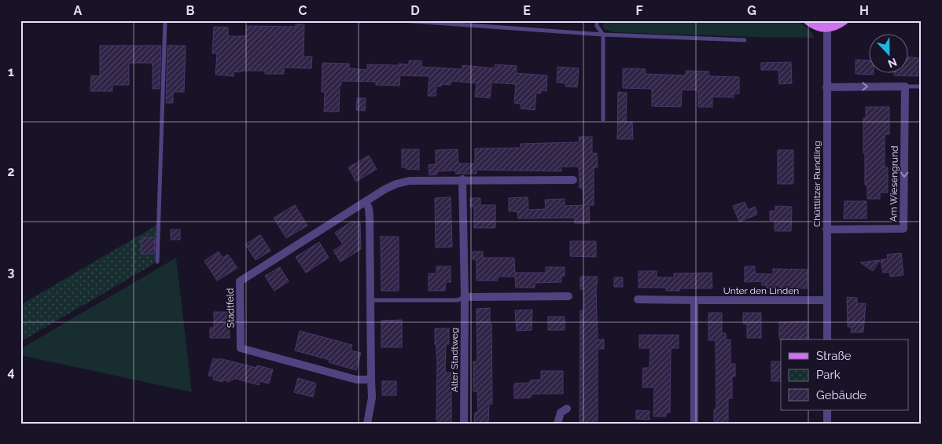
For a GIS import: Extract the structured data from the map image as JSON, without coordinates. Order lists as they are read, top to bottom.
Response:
{
  "streets": {
    "street": [
      "Chüttlitzer Rundling",
      "Am Wiesengrund",
      "Unter den Linden",
      "Stadtfeld",
      "Alter Stadtweg"
    ]
  },
  "crossings": [
    ["Chüttlitzer Rundling", "Am Wiesengrund"],
    ["Chüttlitzer Rundling", "Unter den Linden"],
    ["Stadtfeld", "Alter Stadtweg"]
  ],
  "legend": ["Straße", "Park", "Gebäude"],
  "north": "bottom",
  "grid": {
    "columns": [
      "A",
      "B",
      "C",
      "D",
      "E",
      "F",
      "G",
      "H"
    ],
    "rows": [
      "1",
      "2",
      "3",
      "4"
    ]
  }
}
